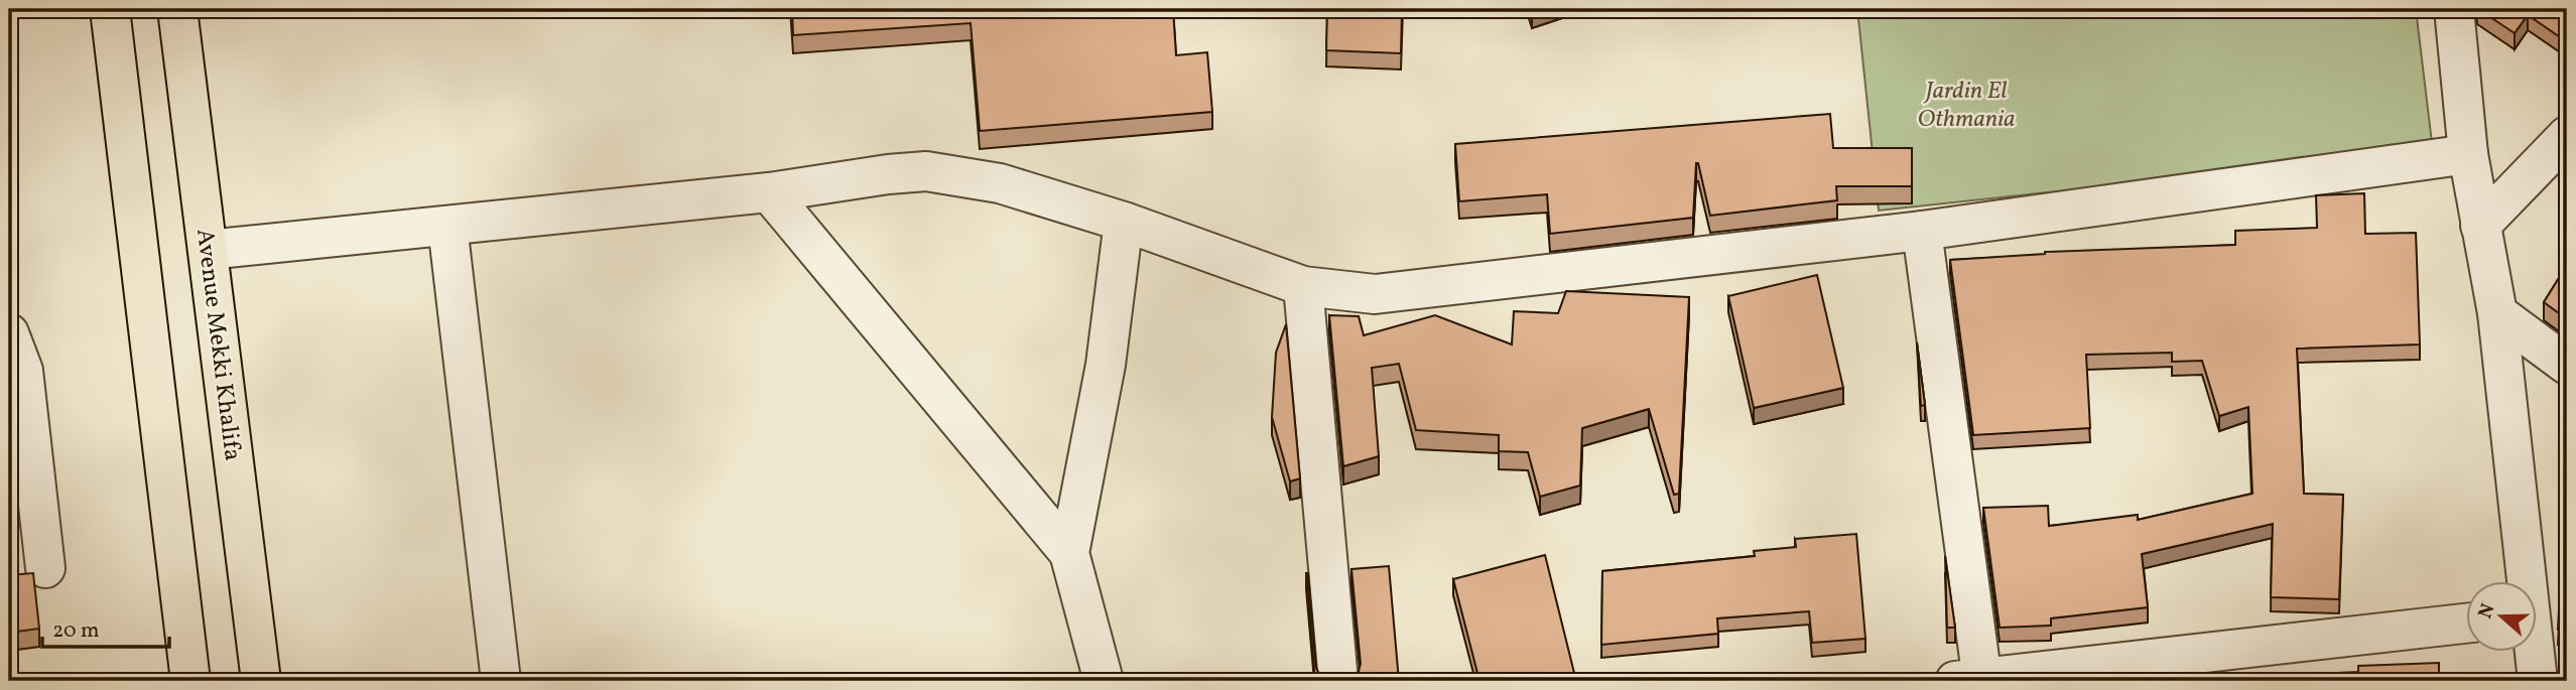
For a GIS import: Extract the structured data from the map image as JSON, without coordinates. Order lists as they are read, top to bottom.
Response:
{
  "streets": {
    "main road": ["Avenue Mekki Khalifa"]
  },
  "parks": ["Jardin El Othmania"],
  "scale_bar": "20 m",
  "north": "left"
}
